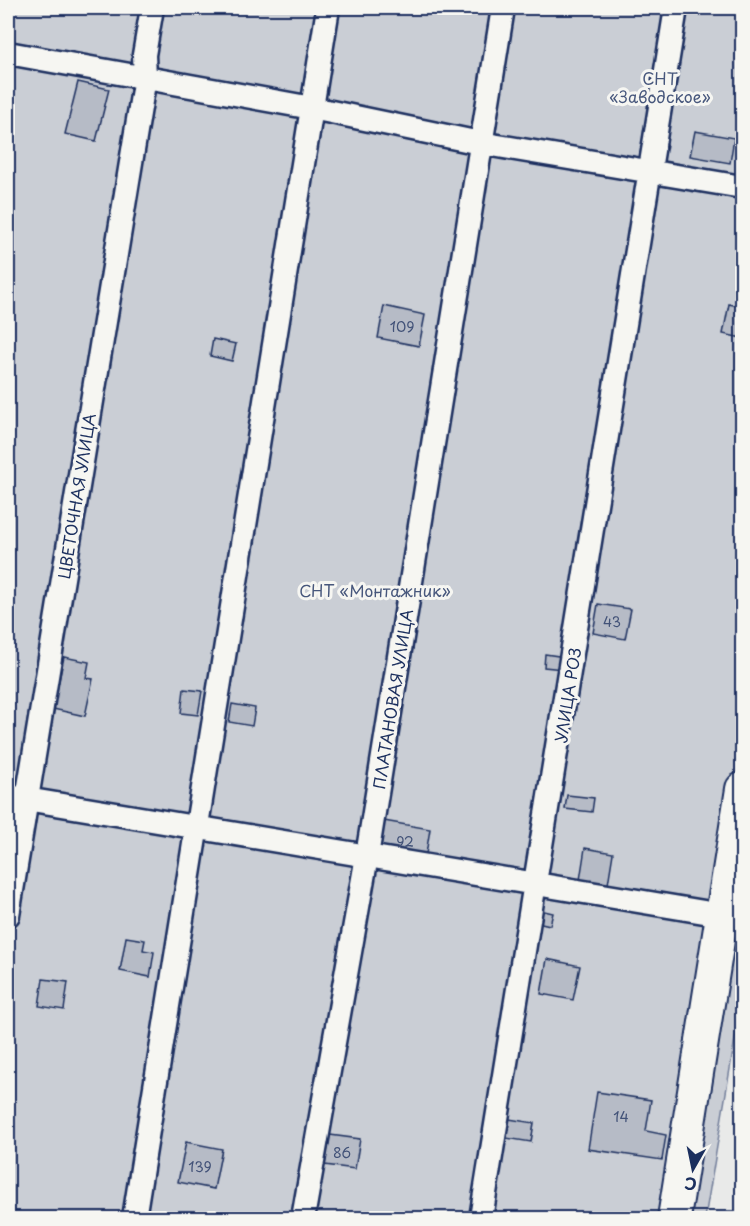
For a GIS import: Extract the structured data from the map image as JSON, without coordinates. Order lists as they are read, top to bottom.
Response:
{
  "streets": {
    "street": ["ЦВЕТОЧНАЯ УЛИЦА", "УЛИЦА РОЗ", "ПЛАТАНОВАЯ УЛИЦА"]
  },
  "parks": ["СНТ «Заводское»", "СНТ «Монтажник»"],
  "house_numbers": [
    "109",
    "43",
    "92",
    "14",
    "86",
    "139"
  ],
  "north": "bottom"
}
